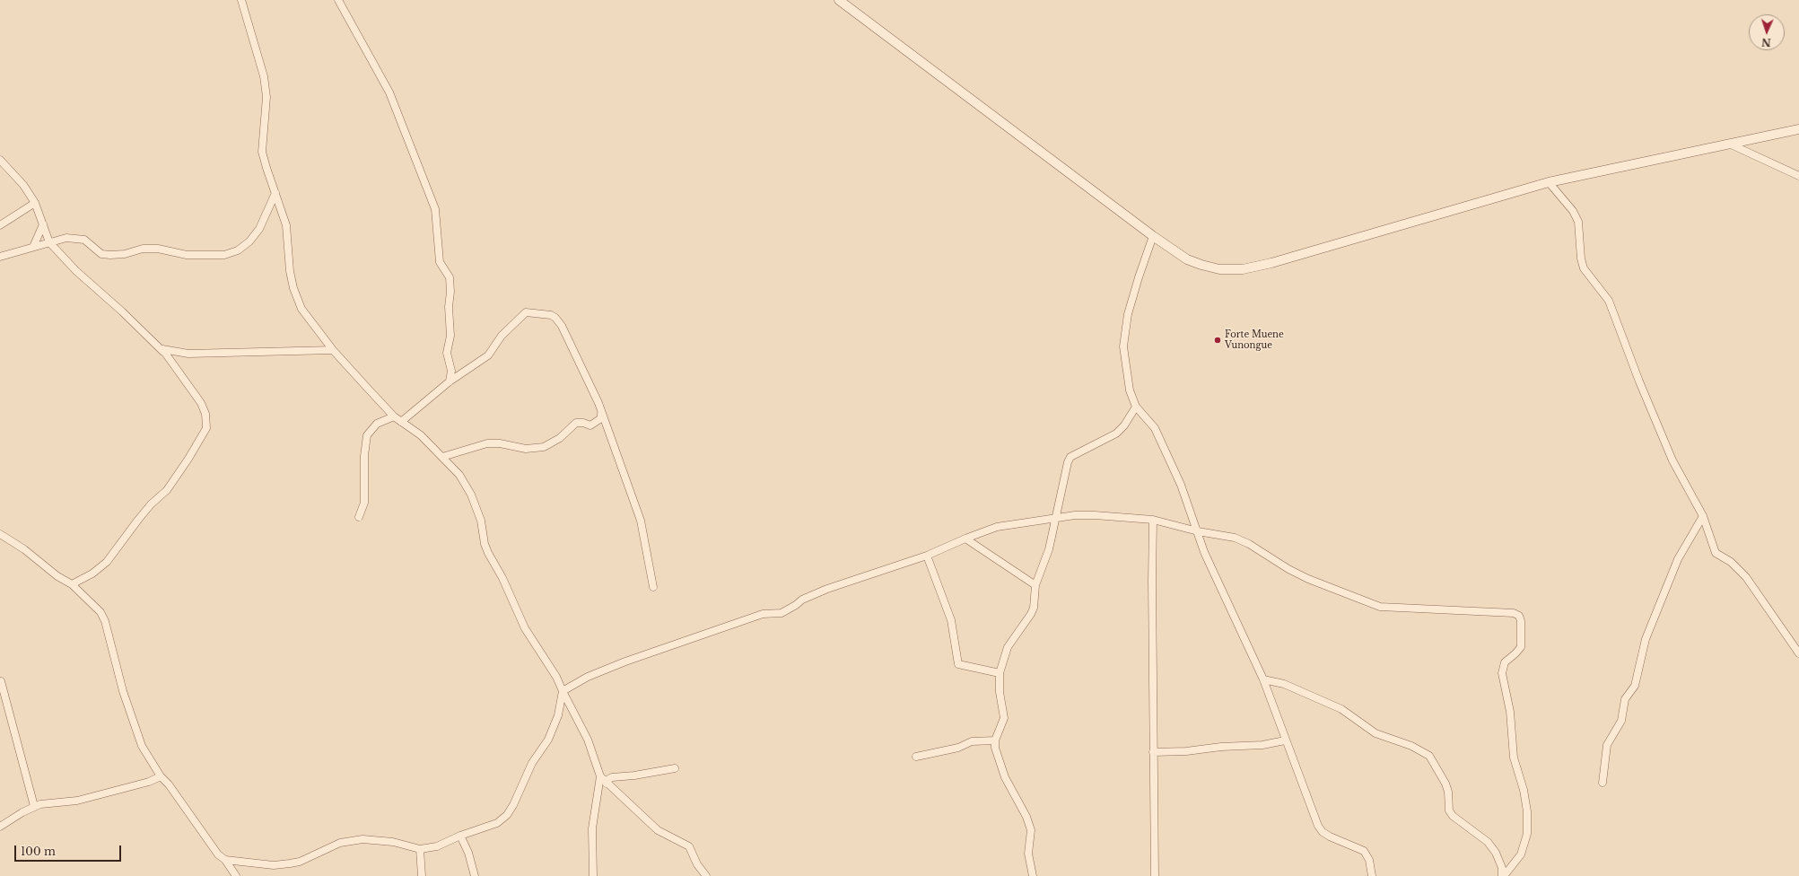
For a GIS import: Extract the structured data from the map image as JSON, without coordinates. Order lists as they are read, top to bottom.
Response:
{
  "places": ["Forte Muene Vunongue"],
  "scale_bar": "100 m",
  "north": "bottom"
}
